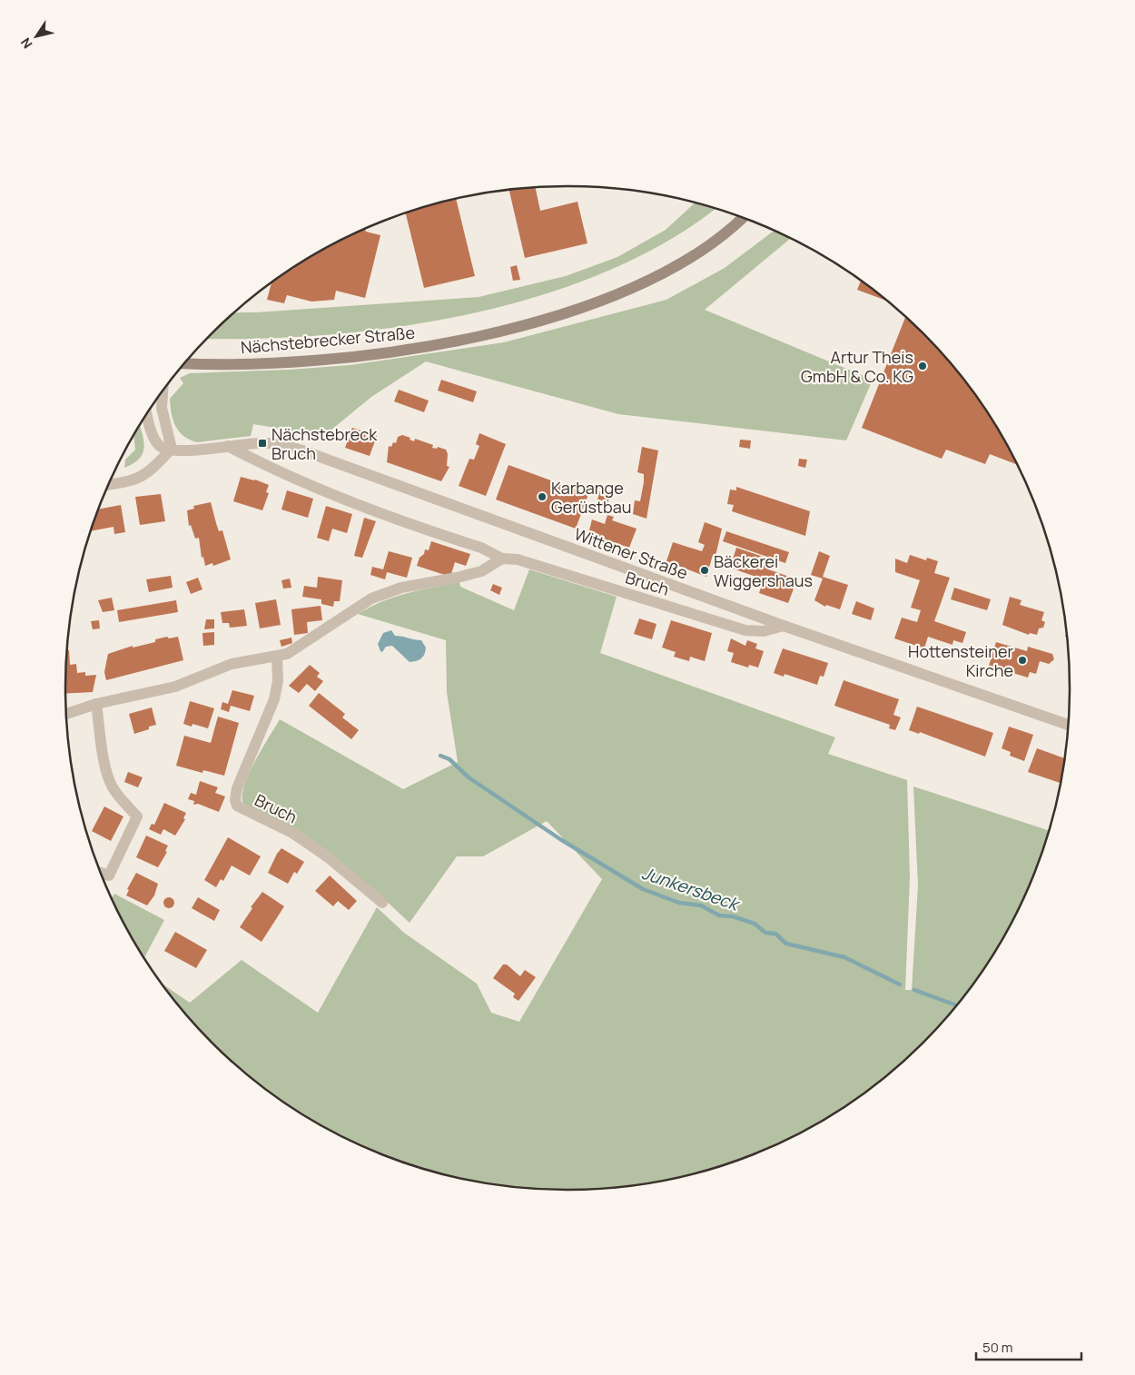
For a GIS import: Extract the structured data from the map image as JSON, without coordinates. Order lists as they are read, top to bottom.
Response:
{
  "streets": {
    "main road": ["Nächstebrecker Straße"],
    "street": ["Wittener Straße", "Bruch"]
  },
  "crossings": [
    ["Wittener Straße", "Bruch"]
  ],
  "water": ["Junkersbeck"],
  "places": {
    "other": [
      "Artur Theis GmbH & Co. KG",
      "Karbange Gerüstbau",
      "Bäckerei Wiggershaus",
      "Hottensteiner Kirche"
    ],
    "transit": ["Nächstebreck Bruch"]
  },
  "scale_bar": "50 m",
  "north": "bottom left"
}
